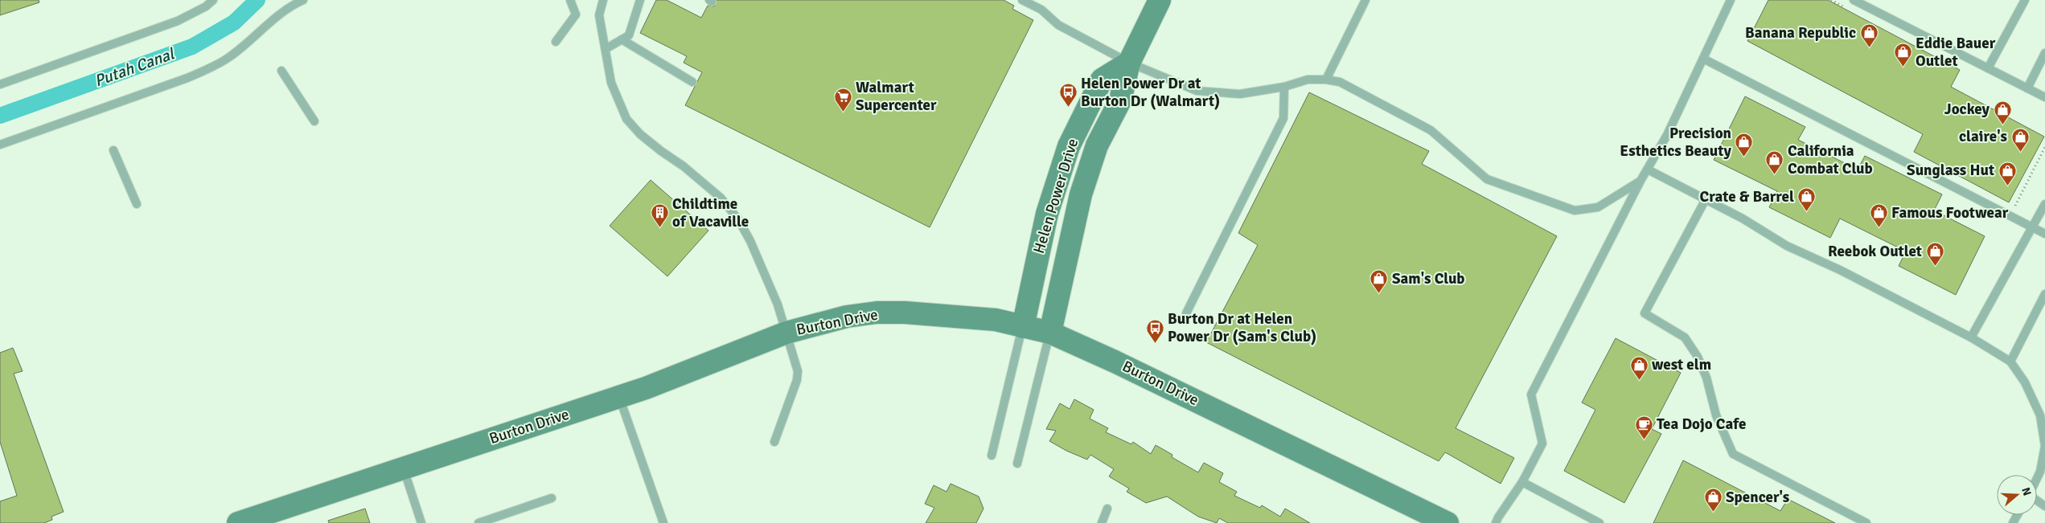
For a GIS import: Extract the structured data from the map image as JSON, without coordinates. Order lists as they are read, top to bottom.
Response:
{
  "streets": {
    "street": ["Helen Power Drive", "Burton Drive"]
  },
  "crossings": [
    ["Helen Power Drive", "Burton Drive"]
  ],
  "water": ["Putah Canal"],
  "places": {
    "shop": [
      "Banana Republic",
      "Eddie Bauer Outlet",
      "Jockey",
      "claire's",
      "Precision Esthetics Beauty",
      "California Combat Club",
      "Sunglass Hut",
      "Crate & Barrel",
      "Famous Footwear",
      "Reebok Outlet",
      "Sam's Club",
      "west elm",
      "Spencer's"
    ],
    "bus stop": ["Helen Power Dr at Burton Dr (Walmart)", "Burton Dr at Helen Power Dr (Sam's Club)"],
    "supermarket": ["Walmart Supercenter"],
    "building": ["Childtime of Vacaville"],
    "cafe": ["Tea Dojo Cafe"]
  },
  "north": "right"
}
